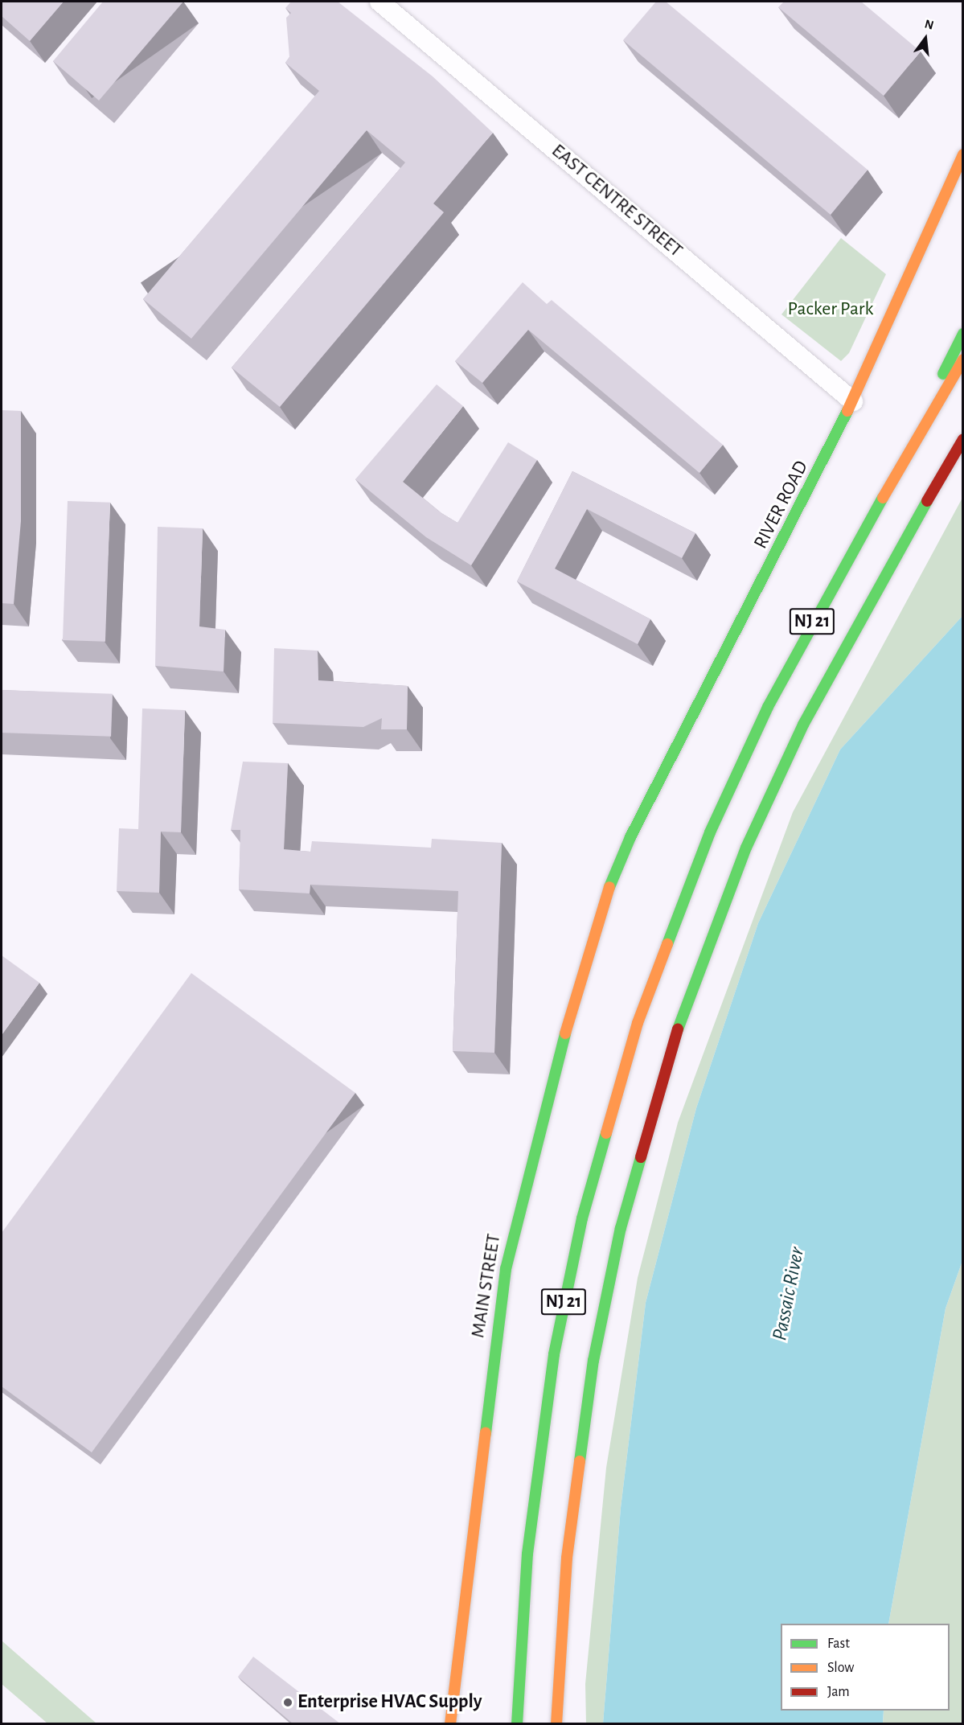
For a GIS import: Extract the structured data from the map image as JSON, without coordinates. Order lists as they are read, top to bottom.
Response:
{
  "streets": {
    "main road": ["RIVER ROAD", "NJ 21", "MAIN STREET"],
    "street": ["EAST CENTRE STREET"]
  },
  "crossings": [
    ["EAST CENTRE STREET", "RIVER ROAD"],
    ["RIVER ROAD", "MAIN STREET"]
  ],
  "water": ["Passaic River"],
  "parks": ["Packer Park"],
  "places": ["Enterprise HVAC Supply"],
  "legend": ["Fast", "Slow", "Jam"],
  "north": "top"
}
